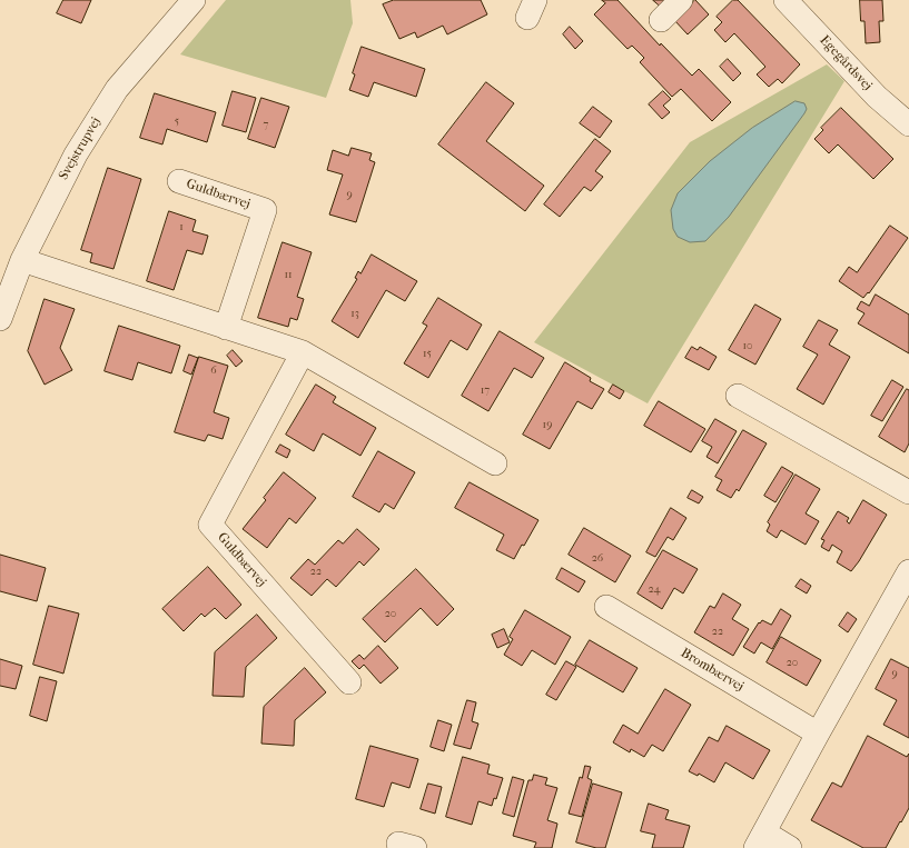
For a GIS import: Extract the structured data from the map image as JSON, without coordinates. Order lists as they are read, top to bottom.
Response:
{
  "streets": {
    "street": [
      "Egegårdsvej",
      "Svejstrupvej",
      "Guldbærvej",
      "Brombærvej"
    ]
  },
  "house_numbers": [
    "5",
    "7",
    "9",
    "1",
    "11",
    "13",
    "10",
    "15",
    "6",
    "17",
    "19",
    "26",
    "22",
    "24",
    "20",
    "22",
    "20",
    "9"
  ]
}
